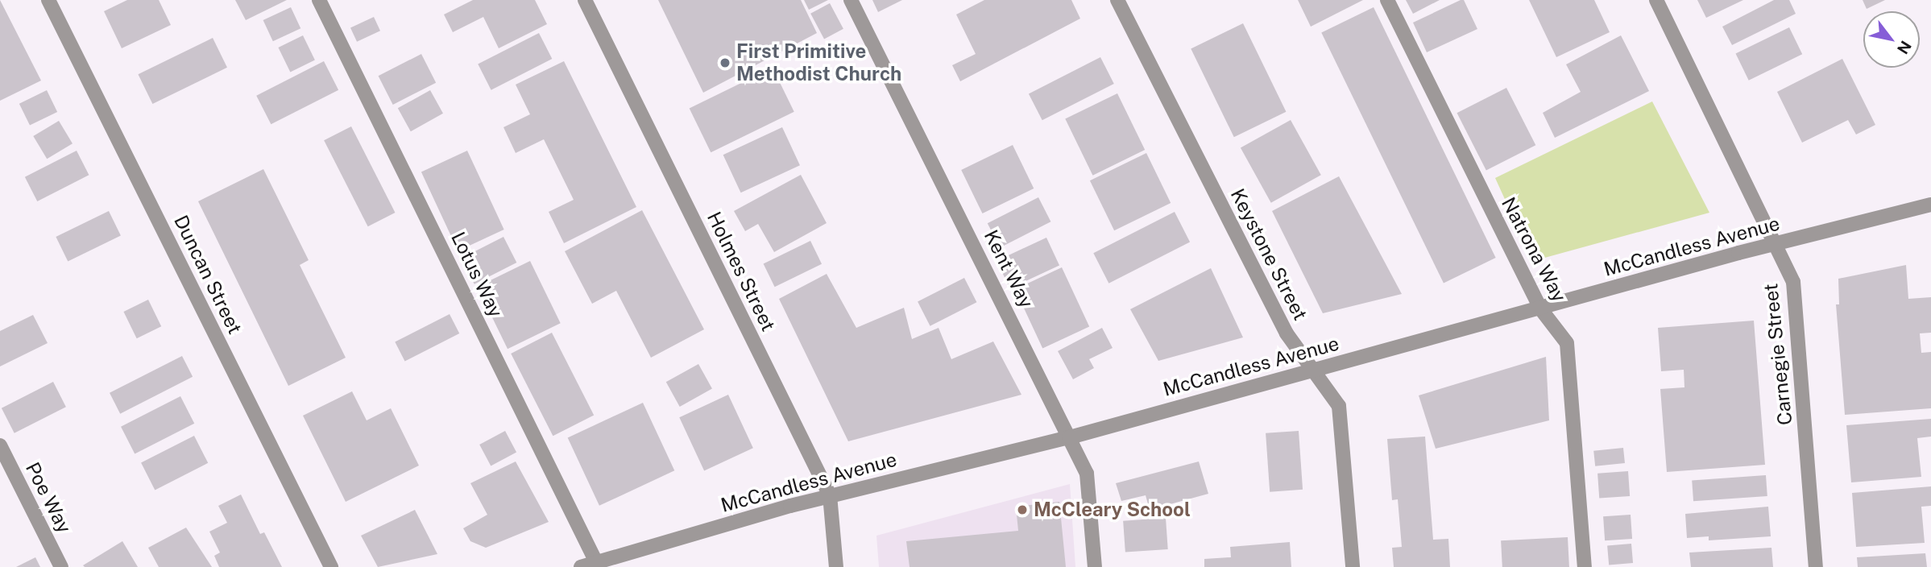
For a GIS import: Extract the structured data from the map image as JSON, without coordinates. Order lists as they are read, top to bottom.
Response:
{
  "streets": {
    "street": [
      "McCandless Avenue",
      "Natrona Way",
      "Keystone Street",
      "Kent Way",
      "Holmes Street",
      "Duncan Street",
      "Lotus Way",
      "Carnegie Street",
      "Poe Way"
    ]
  },
  "crossings": [
    ["McCandless Avenue", "Natrona Way"],
    ["McCandless Avenue", "Keystone Street"],
    ["McCandless Avenue", "Kent Way"],
    ["McCandless Avenue", "Holmes Street"],
    ["McCandless Avenue", "Lotus Way"],
    ["McCandless Avenue", "Carnegie Street"]
  ],
  "places": ["First Primitive Methodist Church", "McCleary School"],
  "north": "bottom right"
}
